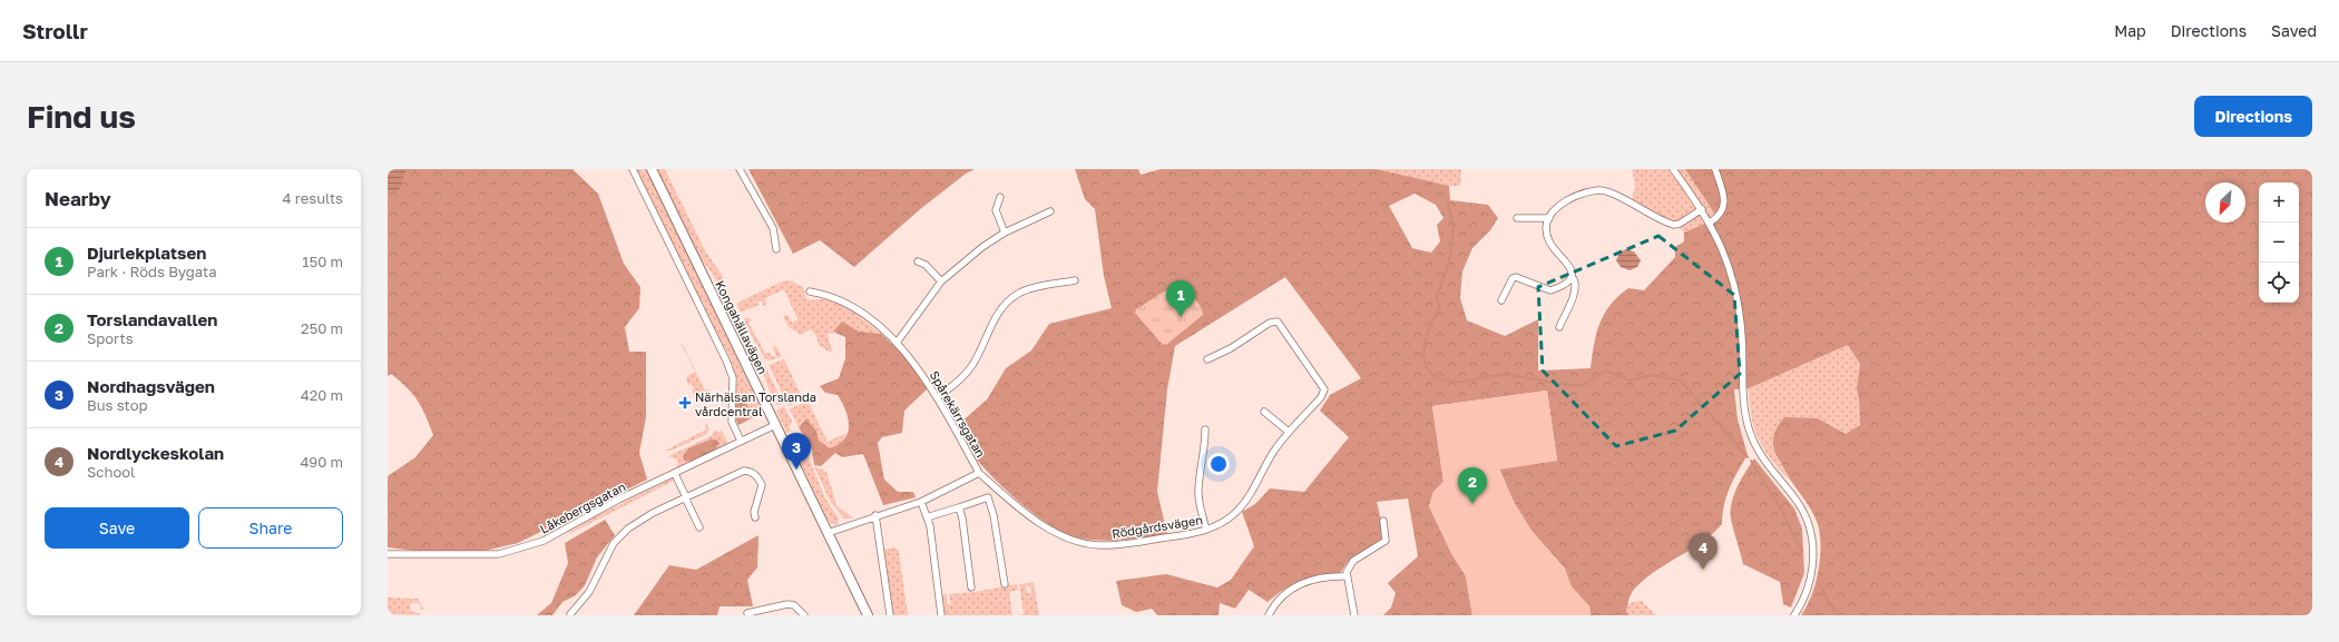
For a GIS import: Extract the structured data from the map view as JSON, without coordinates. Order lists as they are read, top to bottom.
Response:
{
  "streets": {
    "street": [
      "Kongahällavägen",
      "Spårekärrsgatan",
      "Låkebergsgatan",
      "Rödgårdsvägen"
    ]
  },
  "crossings": [
    ["Kongahällavägen", "Låkebergsgatan"],
    ["Spårekärrsgatan", "Rödgårdsvägen"]
  ],
  "places": {
    "health": ["Närhälsan Torslanda vårdcentral"]
  },
  "north": "bottom left",
  "page": {
    "header": "Strollr",
    "nav": ["Map", "Directions", "Saved"],
    "buttons": [
      "Directions",
      ["Save", "Share"]
    ],
    "title": "Find us",
    "heading": ["Nearby", "4 results"],
    "map_buttons": ["+", "−"],
    "list": [
      {
        "mark": "1",
        "name": "Djurlekplatsen",
        "note": "Park · Röds Bygata",
        "value": "150 m"
      },
      {
        "mark": "2",
        "name": "Torslandavallen",
        "note": "Sports",
        "value": "250 m"
      },
      {
        "mark": "3",
        "name": "Nordhagsvägen",
        "note": "Bus stop",
        "value": "420 m"
      },
      {
        "mark": "4",
        "name": "Nordlyckeskolan",
        "note": "School",
        "value": "490 m"
      }
    ],
    "pins": [
      "1",
      "3",
      "2",
      "4"
    ]
  }
}
